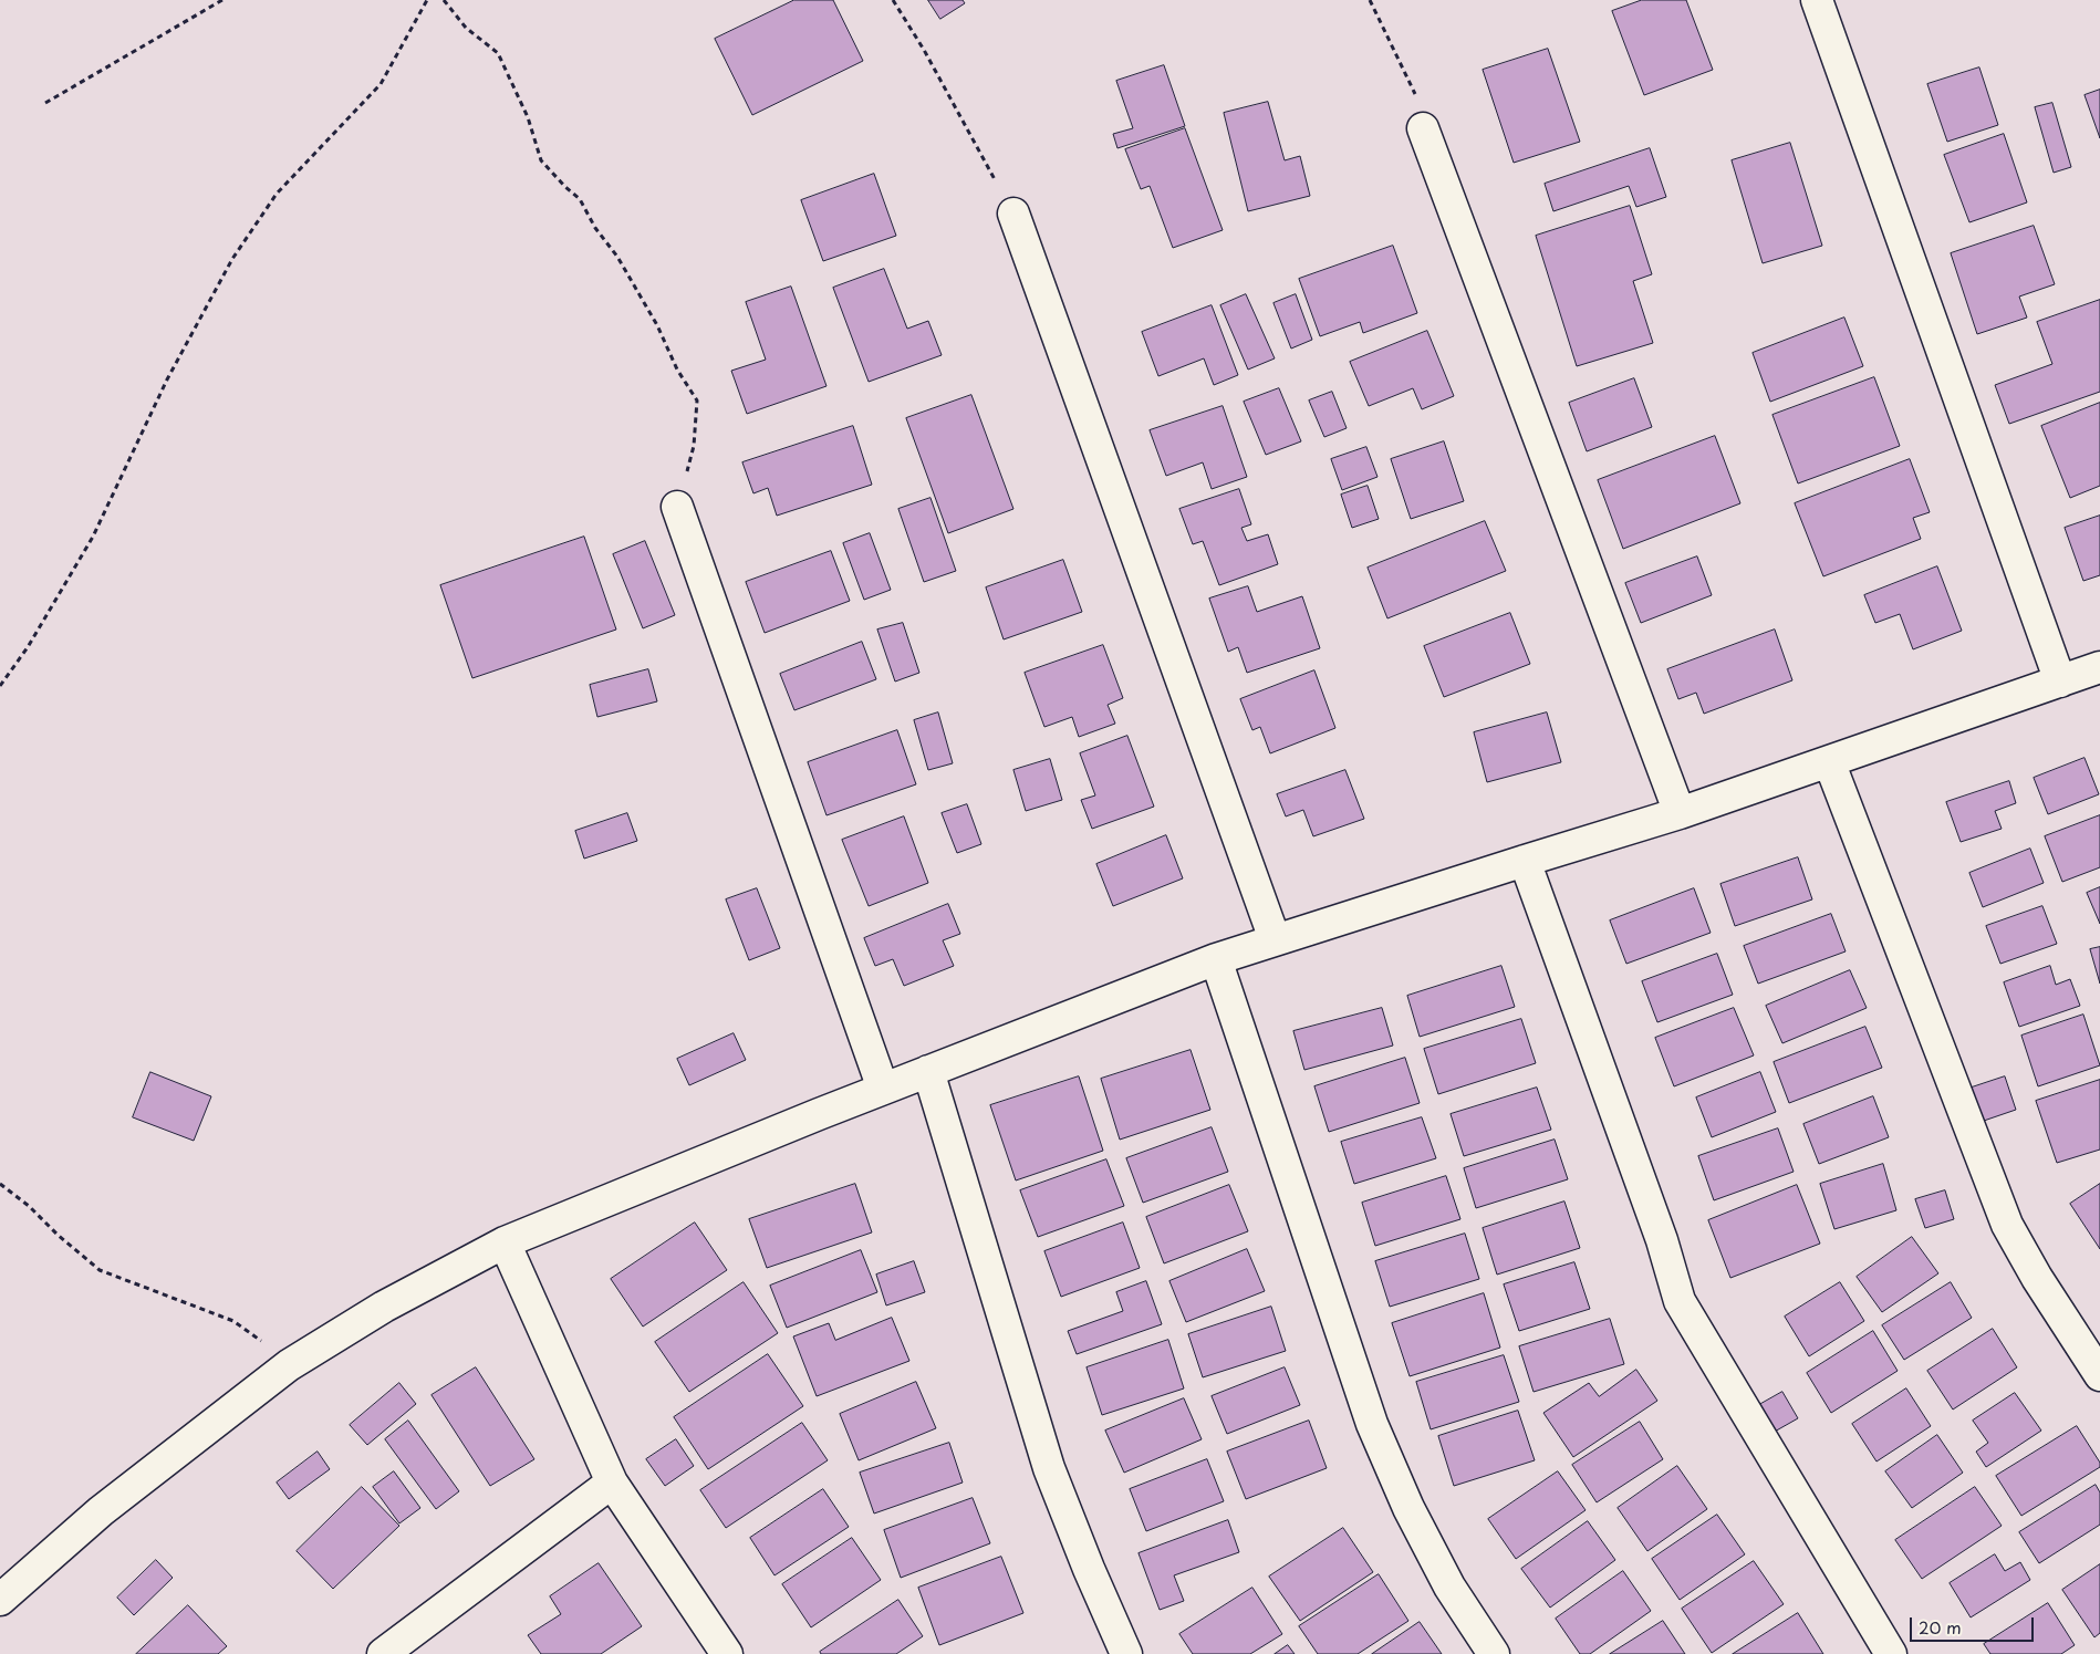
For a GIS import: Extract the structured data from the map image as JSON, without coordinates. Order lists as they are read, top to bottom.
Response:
{
  "scale_bar": "20 m"
}
